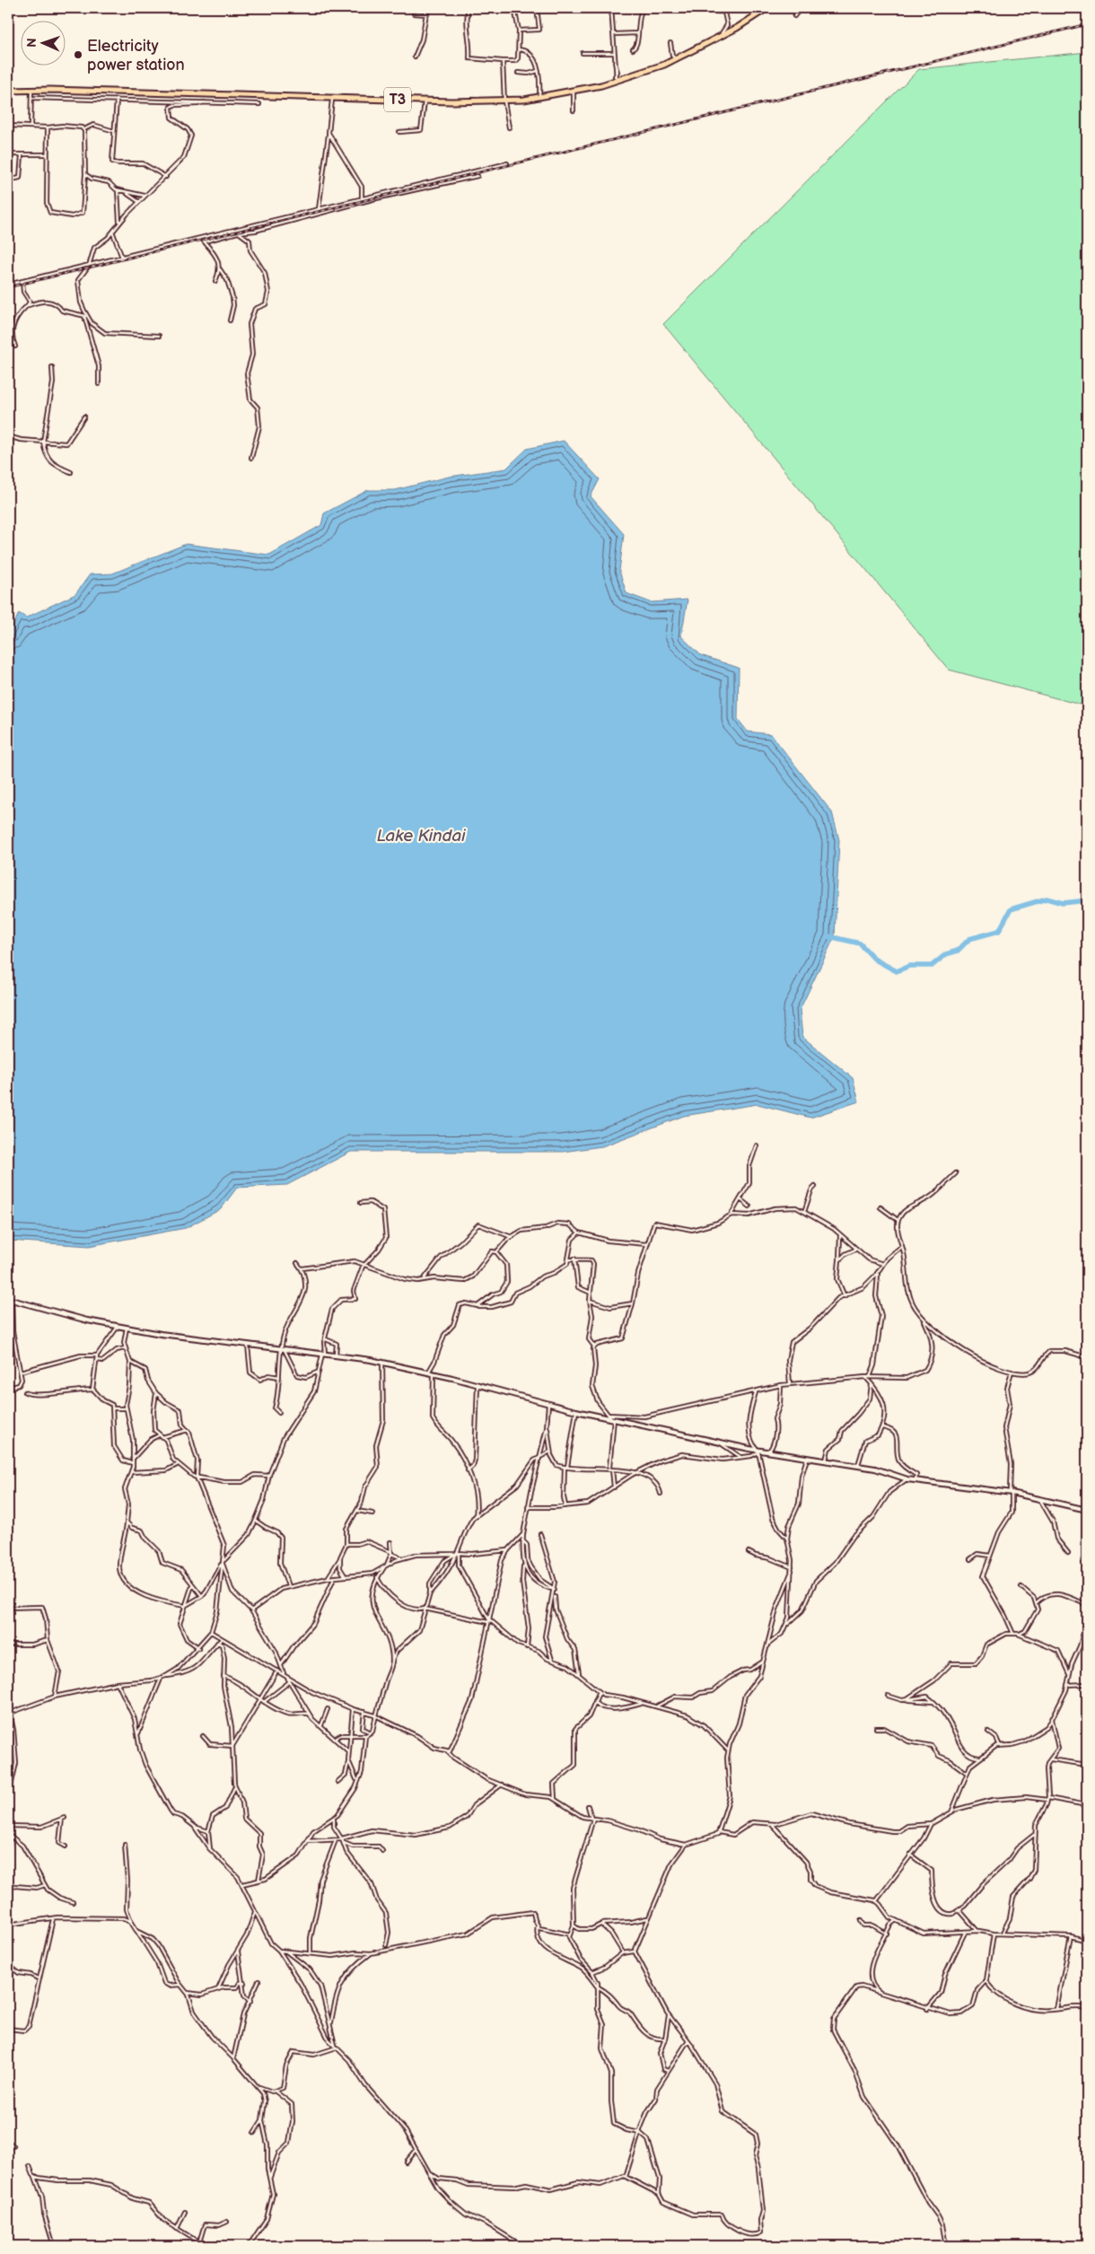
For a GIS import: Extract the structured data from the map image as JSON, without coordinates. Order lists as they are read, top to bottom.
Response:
{
  "streets": {
    "highway": ["T3"]
  },
  "water": ["Lake Kindai"],
  "places": ["Electricity power station"],
  "north": "left"
}
